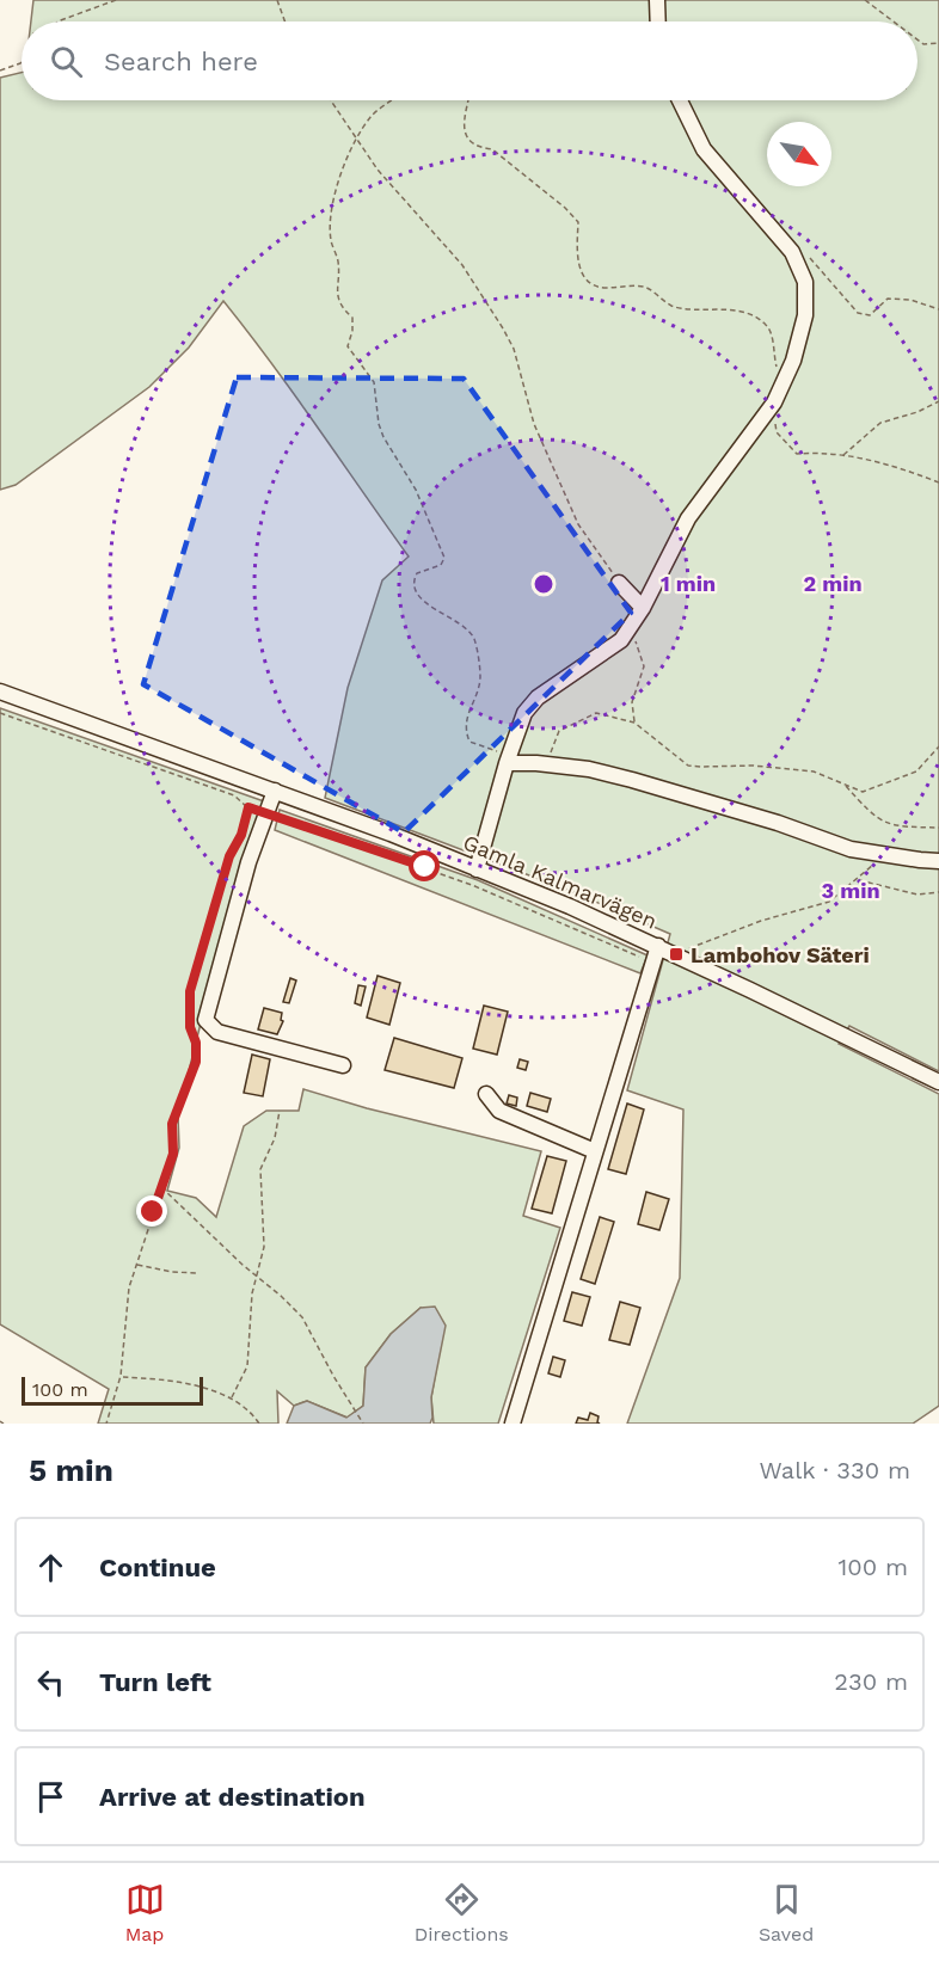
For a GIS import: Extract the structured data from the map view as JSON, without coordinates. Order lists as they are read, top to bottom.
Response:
{
  "streets": {
    "street": ["Gamla Kalmarvägen"]
  },
  "places": {
    "transit": ["Lambohov Säteri"]
  },
  "scale_bar": "100 m",
  "north": "bottom right",
  "page": {
    "search": "Search here",
    "scale": "100 m",
    "heading": ["5 min", "Walk · 330 m"],
    "list": [
      ["Continue", "100 m"],
      ["Turn left", "230 m"],
      "Arrive at destination"
    ],
    "nav": ["Map", "Directions", "Saved"]
  },
  "rings": ["1 min", "2 min", "3 min"]
}
